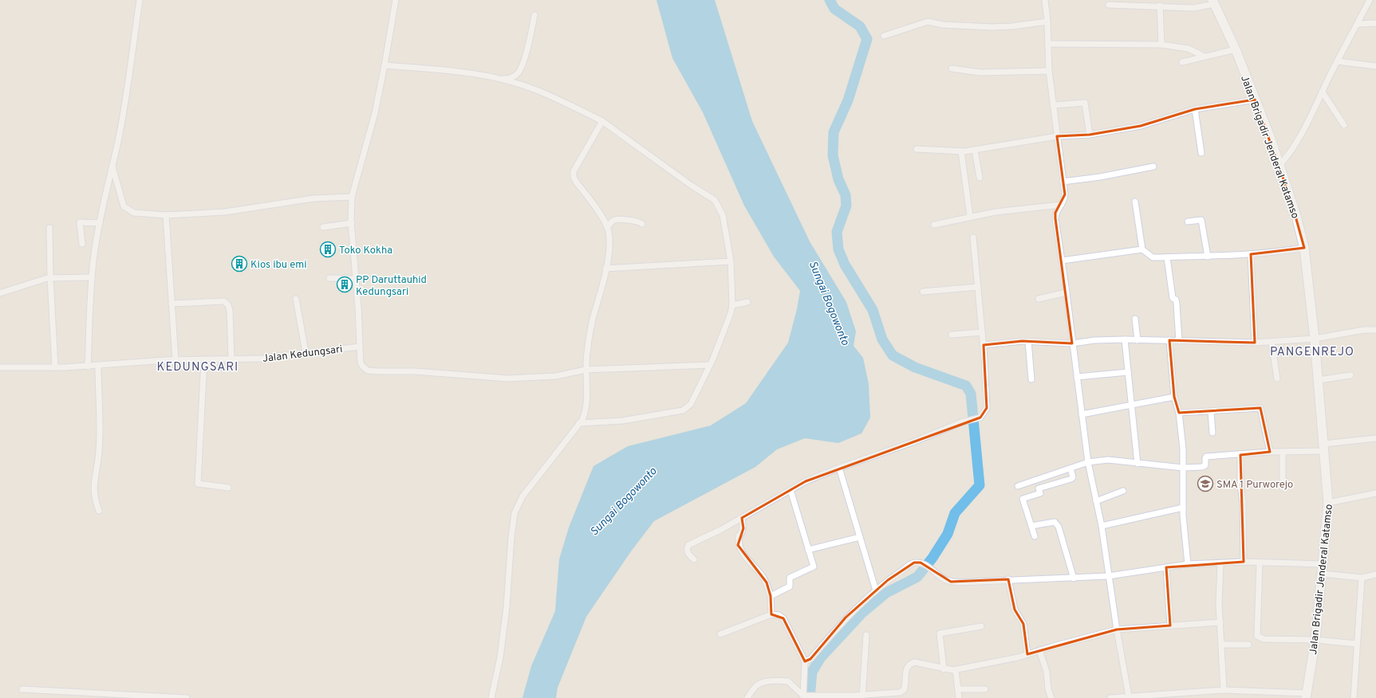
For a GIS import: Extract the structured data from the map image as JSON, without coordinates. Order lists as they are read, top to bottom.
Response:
{
  "streets": {
    "main road": ["Jalan Brigadir Jenderal Katamso"],
    "street": ["Jalan Kedungsari"]
  },
  "districts": ["PANGENREJO", "KEDUNGSARI"],
  "water": ["Sungai Bogowonto"],
  "places": {
    "building": ["Toko Kokha", "Kios ibu emi", "PP Daruttauhid Kedungsari"],
    "school or university": ["SMA 1 Purworejo"]
  }
}
